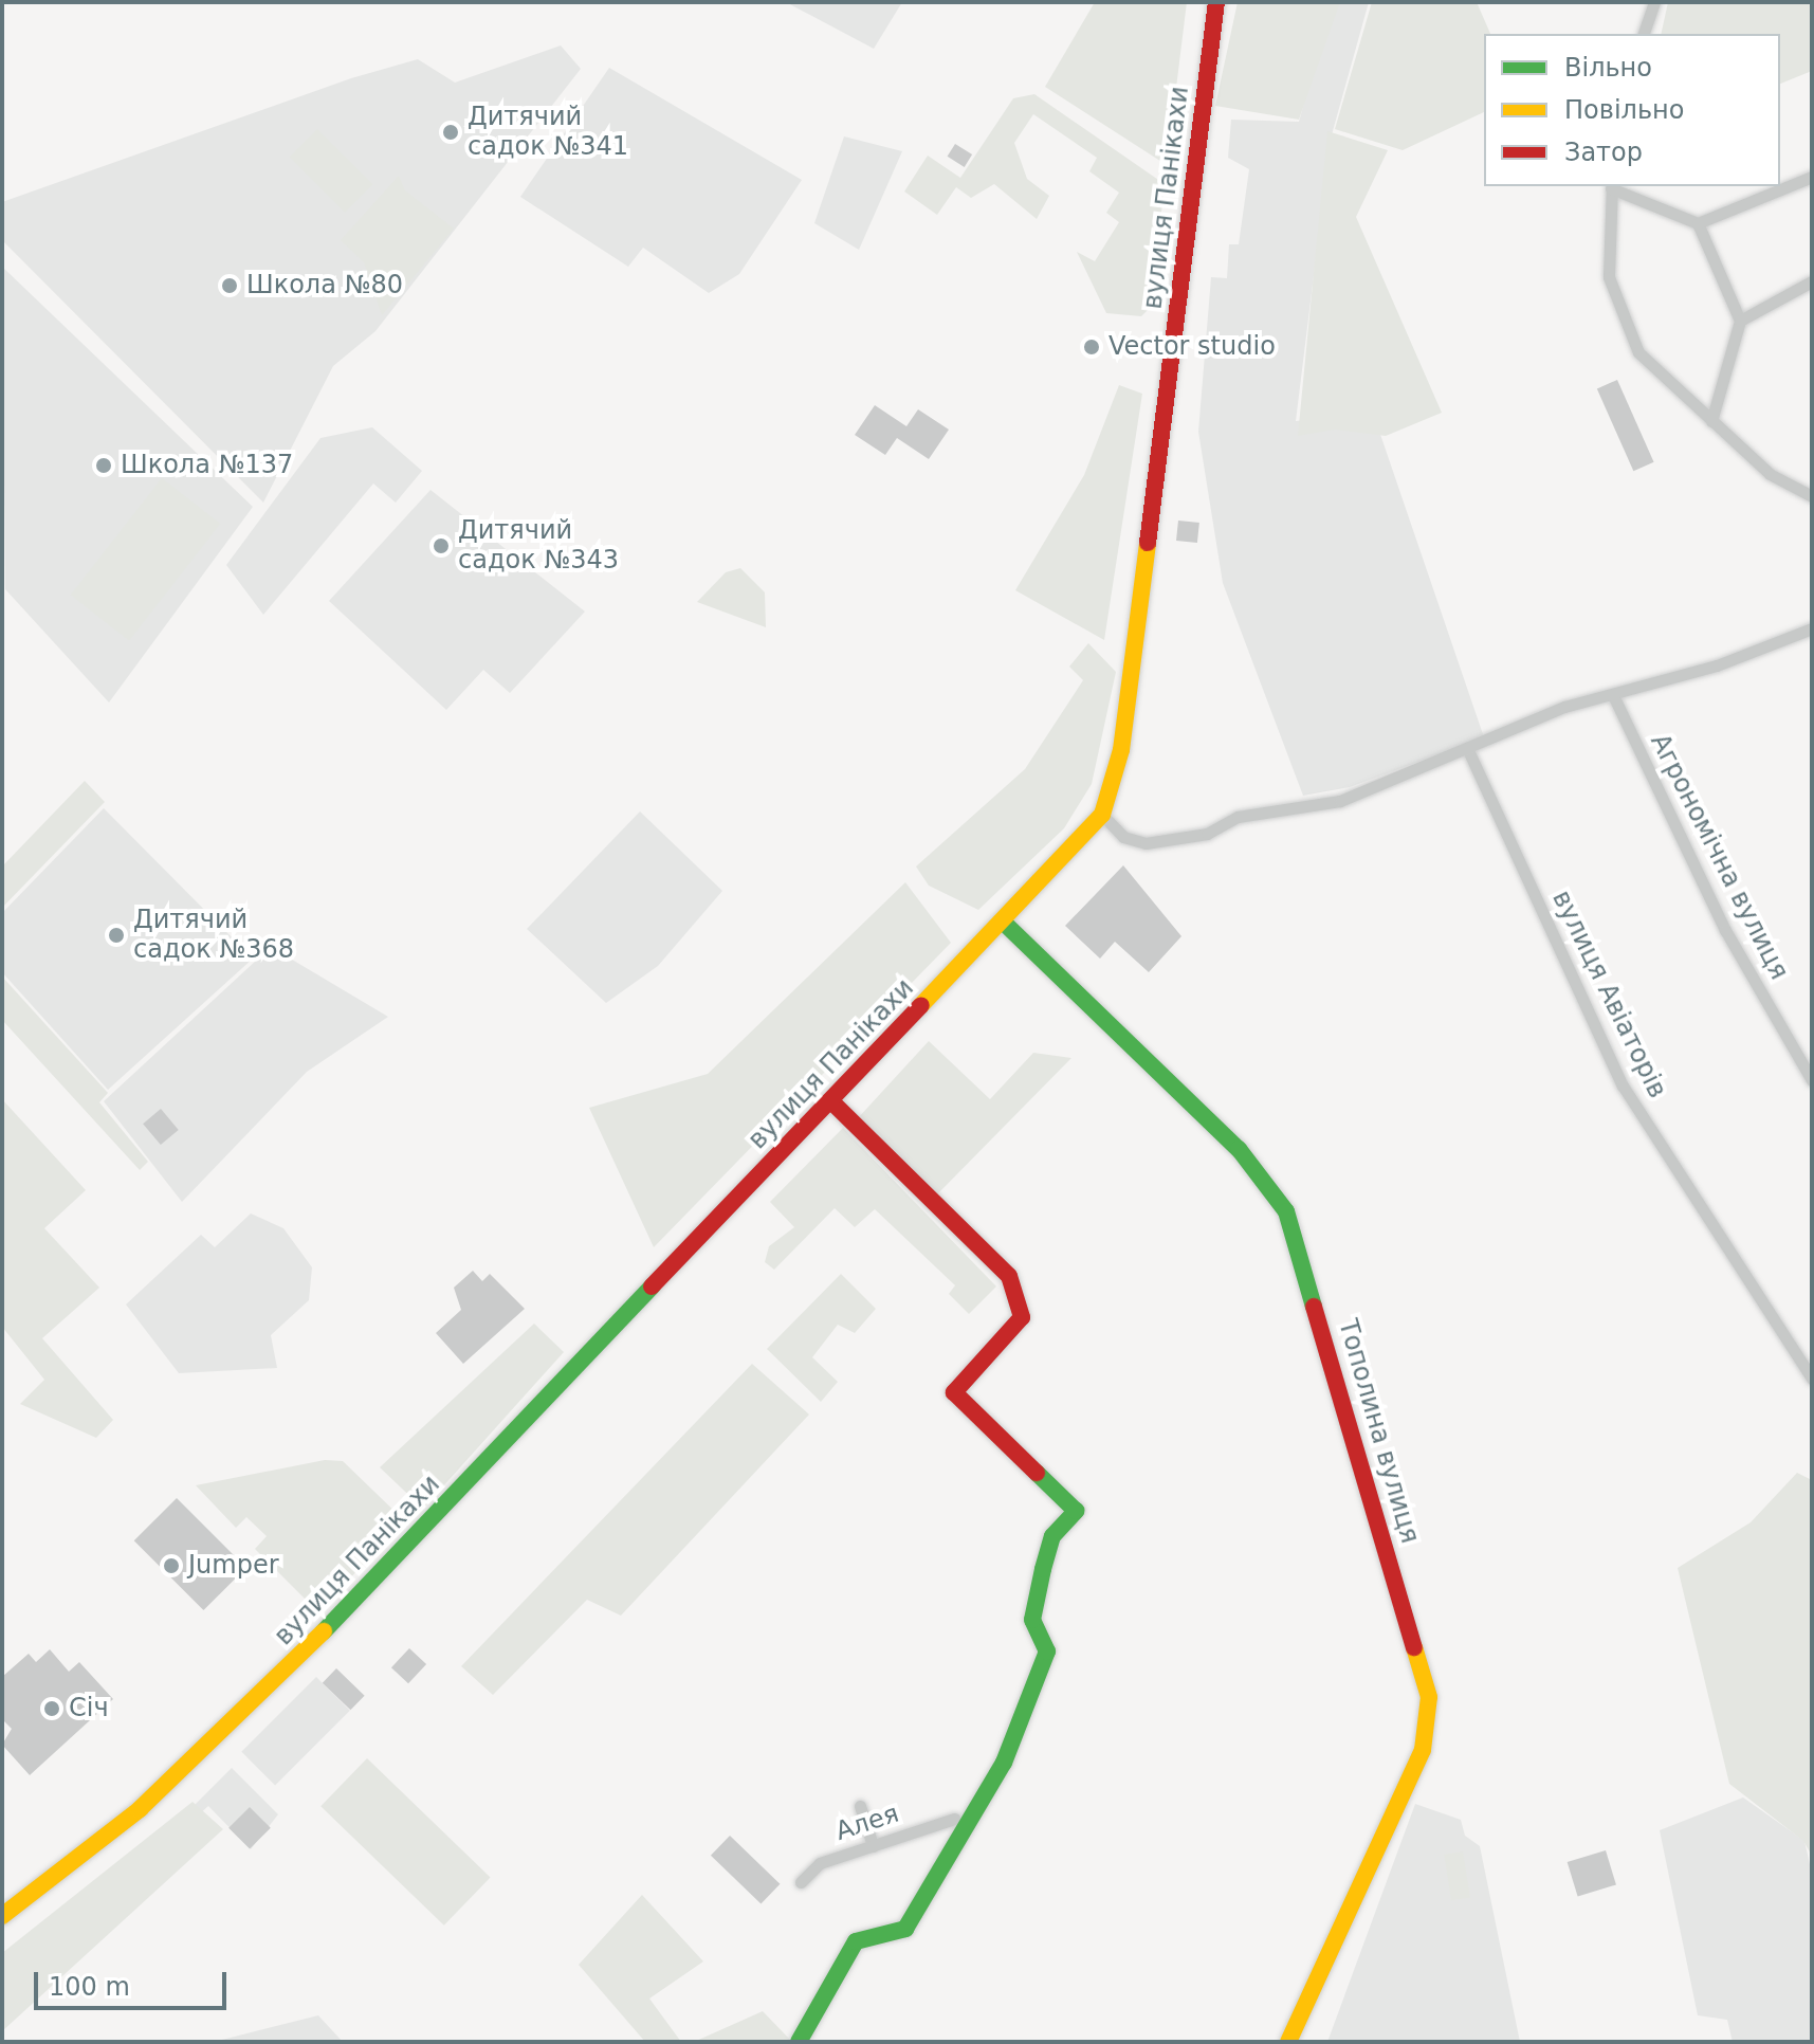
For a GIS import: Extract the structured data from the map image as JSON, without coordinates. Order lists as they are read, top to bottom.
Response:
{
  "streets": {
    "street": [
      "вулиця Панікахи",
      "Агрономічна вулиця",
      "вулиця Авіаторів",
      "Тополина вулиця",
      "Алея"
    ]
  },
  "crossings": [
    ["вулиця Панікахи", "Тополина вулиця"]
  ],
  "places": [
    "Дитячий садок №341",
    "Школа №80",
    "Vector studio",
    "Школа №137",
    "Дитячий садок №343",
    "Дитячий садок №368",
    "Jumper",
    "Січ"
  ],
  "legend": ["Вільно", "Повільно", "Затор"],
  "scale_bar": "100 m"
}
